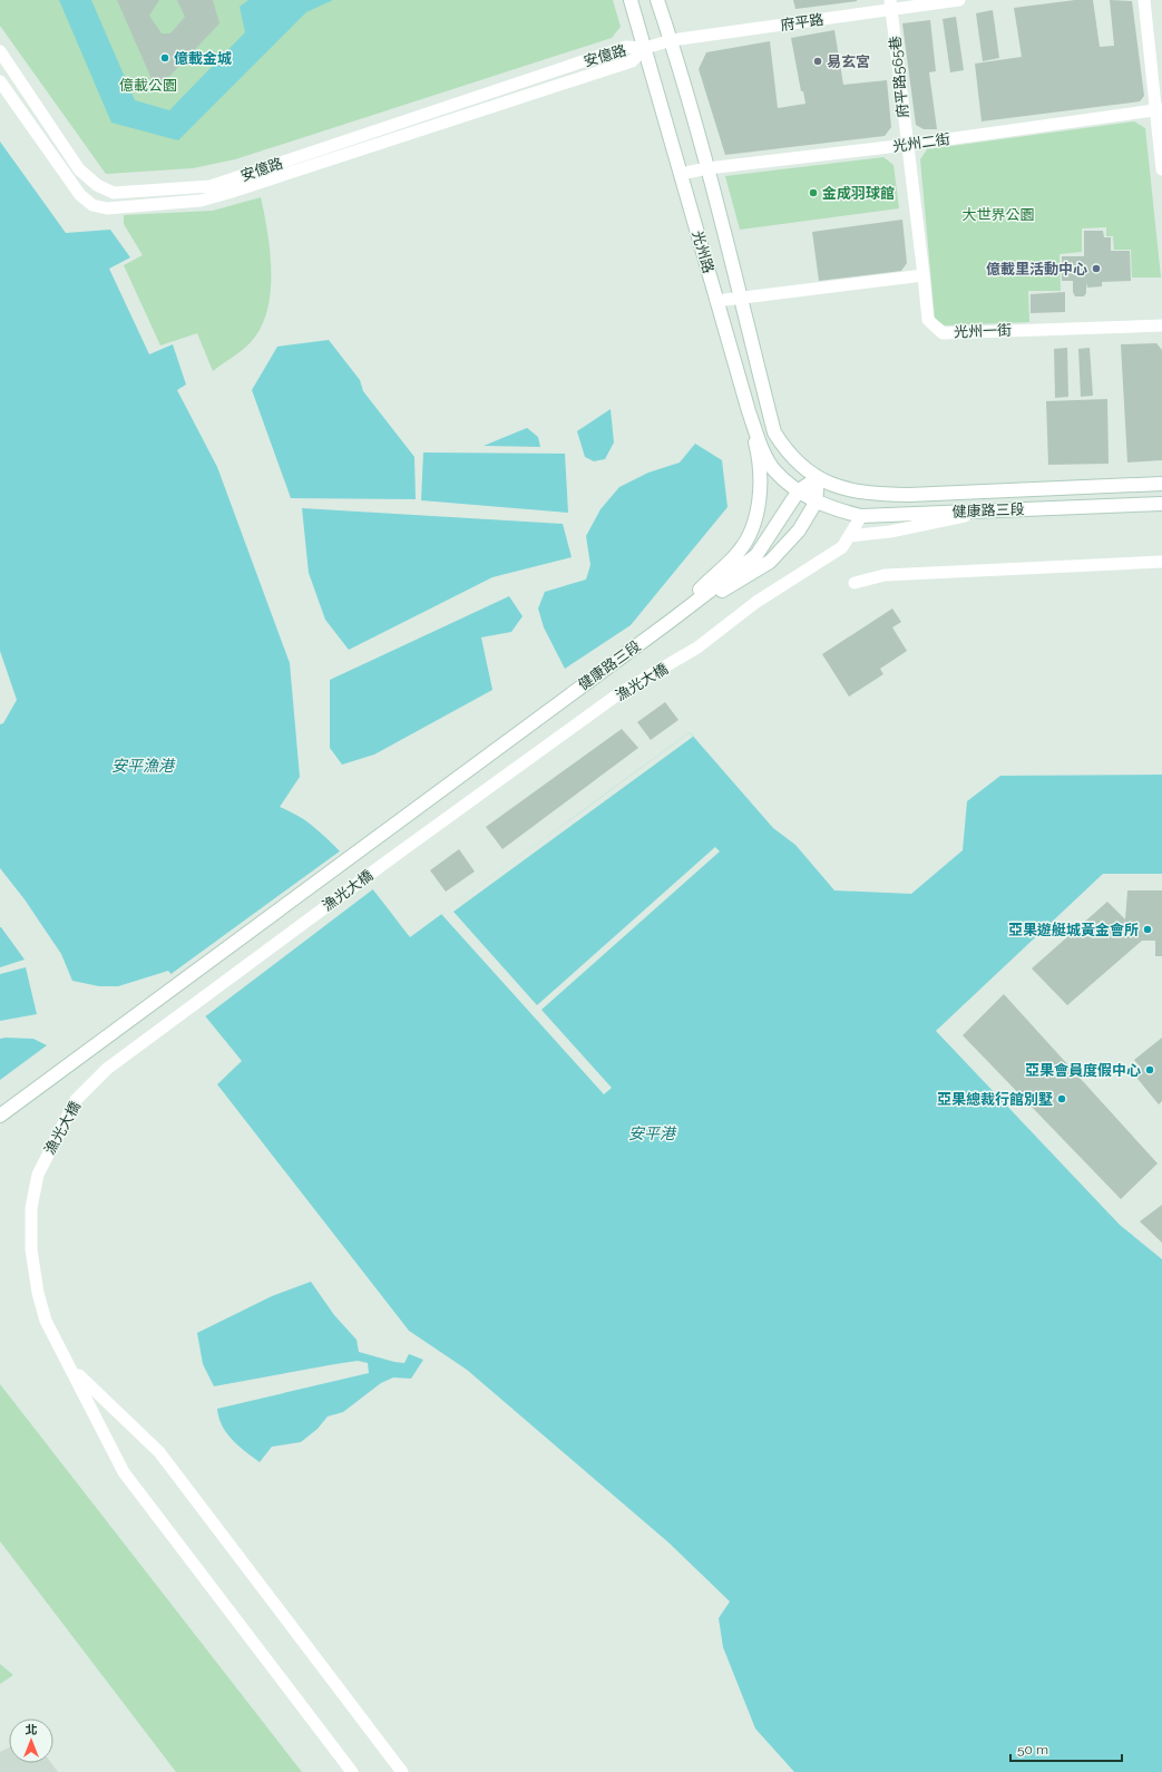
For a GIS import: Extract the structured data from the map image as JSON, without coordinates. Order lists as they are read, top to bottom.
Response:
{
  "streets": {
    "street": [
      "府平路",
      "安億路",
      "府平路565巷",
      "光州二街",
      "光州路",
      "光州一街",
      "健康路三段",
      "漁光大橋"
    ]
  },
  "crossings": [
    ["府平路", "安億路"],
    ["府平路", "府平路565巷"],
    ["府平路", "光州路"],
    ["安億路", "光州路"],
    ["府平路565巷", "光州二街"],
    ["府平路565巷", "光州一街"],
    ["光州二街", "光州路"],
    ["光州路", "健康路三段"],
    ["健康路三段", "漁光大橋"]
  ],
  "water": ["安平漁港", "安平港"],
  "parks": ["億載公園", "大世界公園"],
  "places": [
    "億載金城",
    "易玄宮",
    "金成羽球館",
    "億載里活動中心",
    "亞果遊艇城黃金會所",
    "亞果會員度假中心",
    "亞果總裁行館別墅"
  ],
  "scale_bar": "50 m",
  "north": "top"
}
